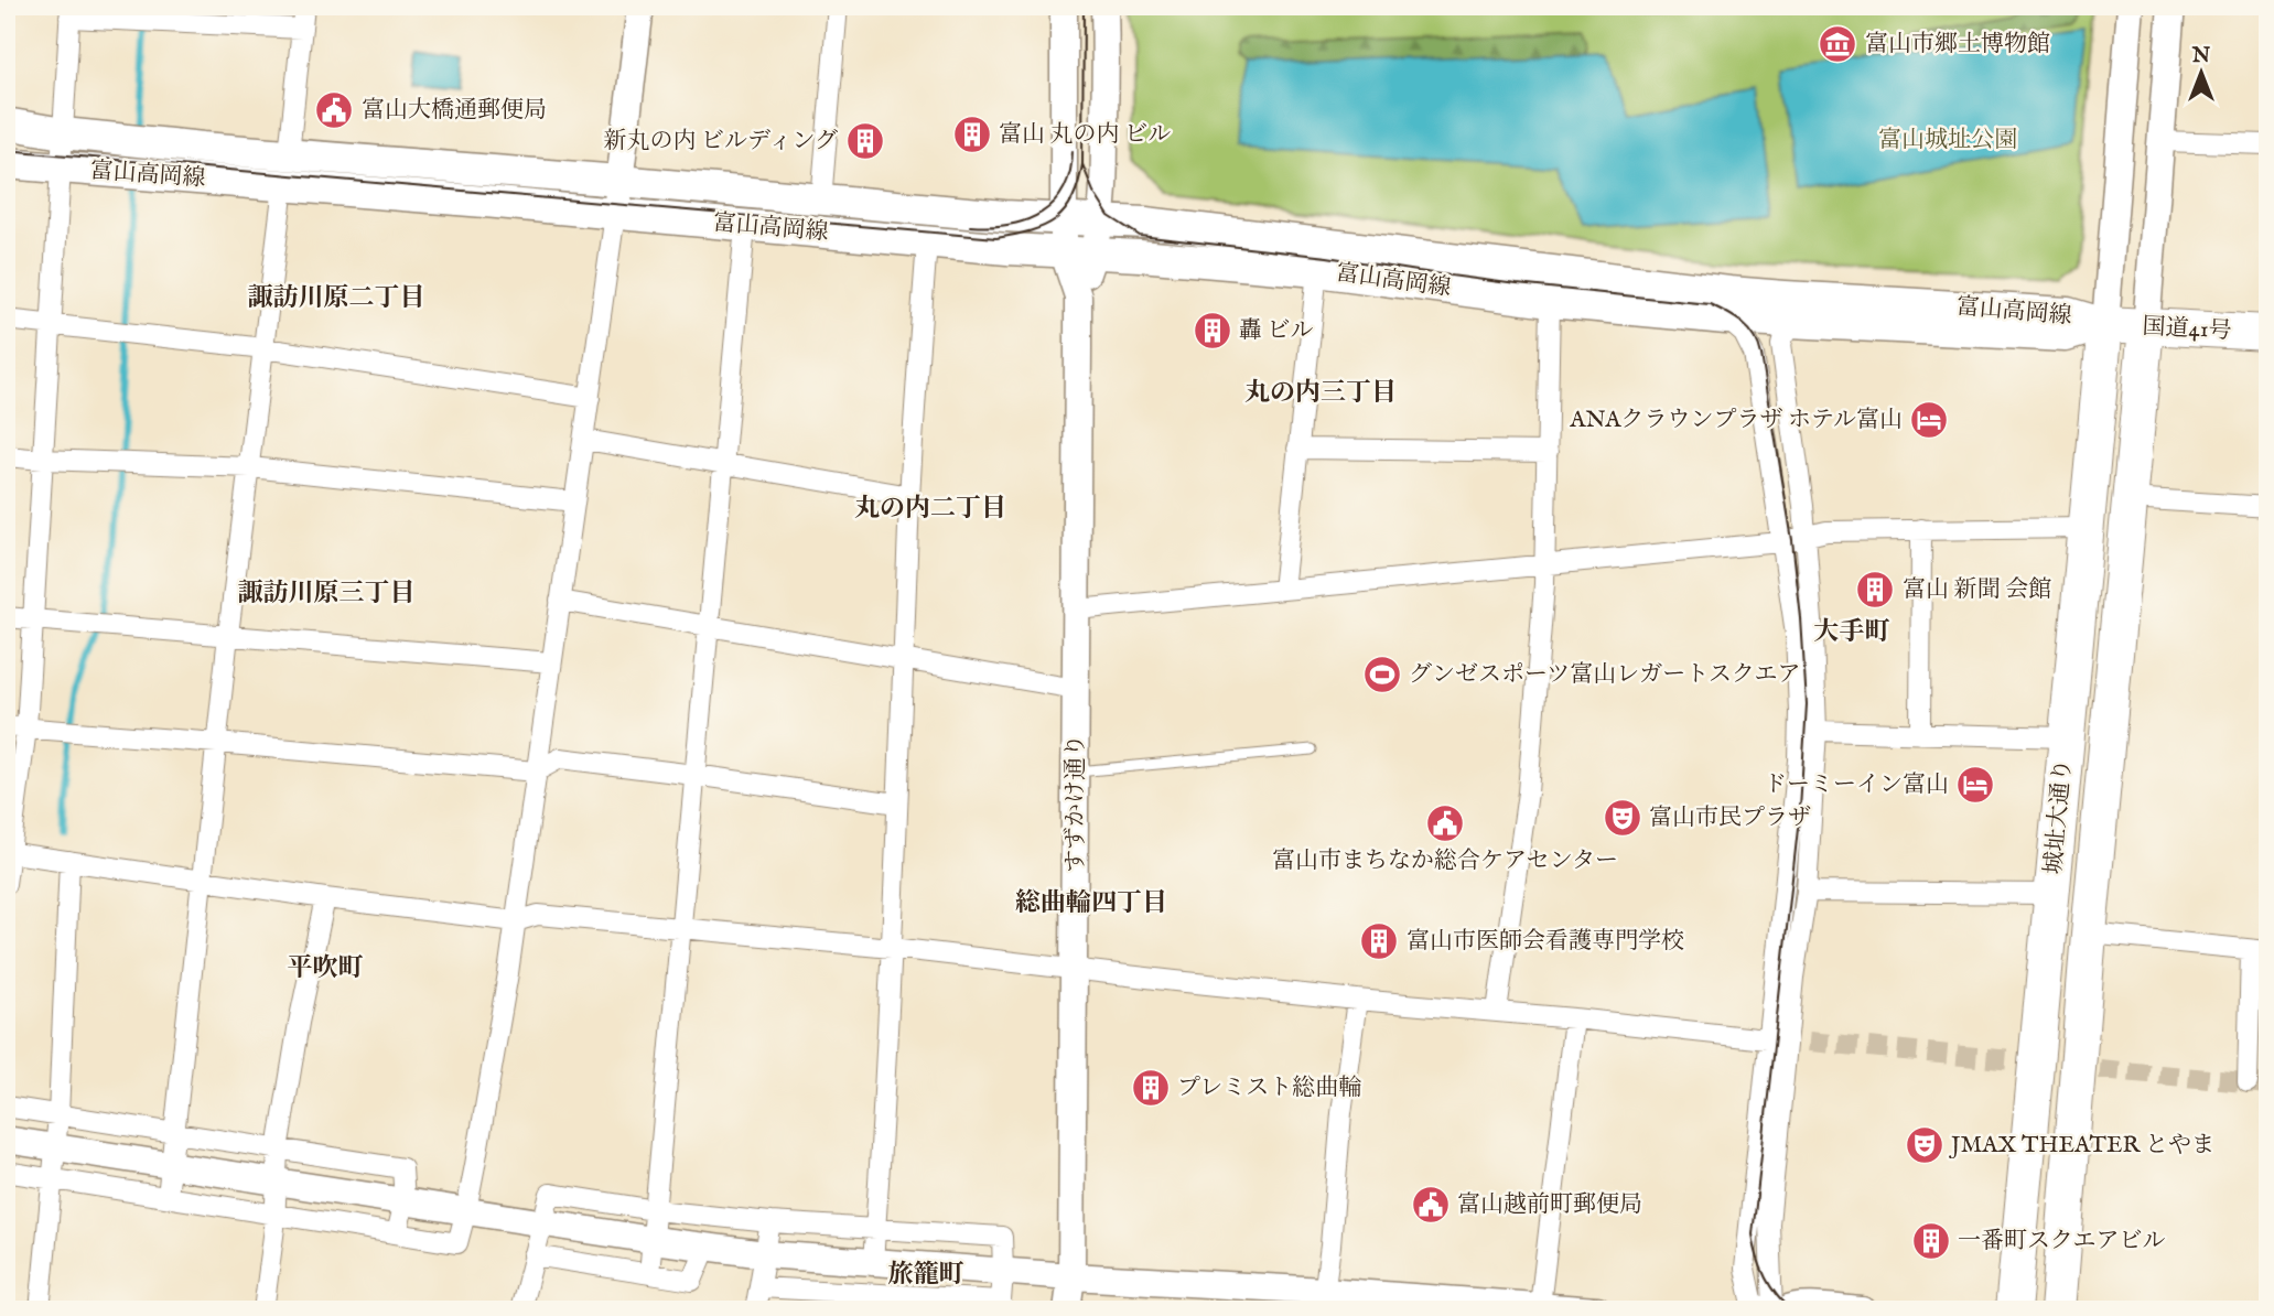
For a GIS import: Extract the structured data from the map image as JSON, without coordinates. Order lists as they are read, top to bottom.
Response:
{
  "streets": {
    "highway": ["国道41号", "城址大通り"],
    "main road": ["富山高岡線"],
    "street": ["すずかけ通り"]
  },
  "crossings": [
    ["富山高岡線", "国道41号"],
    ["富山高岡線", "すずかけ通り"],
    ["富山高岡線", "城址大通り"],
    ["国道41号", "城址大通り"]
  ],
  "districts": [
    "諏訪川原二丁目",
    "丸の内三丁目",
    "丸の内二丁目",
    "諏訪川原三丁目",
    "大手町",
    "総曲輪四丁目",
    "平吹町",
    "旅籠町"
  ],
  "parks": ["富山城址公園"],
  "places": {
    "museum": ["富山市郷土博物館"],
    "public building": ["富山大橋通郵便局", "富山市まちなか総合ケアセンター", "富山越前町郵便局"],
    "building": [
      "富山 丸の内 ビル",
      "新丸の内 ビルディング",
      "轟 ビル",
      "富山 新聞 会館",
      "富山市医師会看護専門学校",
      "プレミスト総曲輪",
      "一番町スクエアビル"
    ],
    "hotel": ["ANAクラウンプラザ ホテル富山", "ドーミーイン富山"],
    "sports": ["グンゼスポーツ富山レガートスクエア"],
    "theatre": ["富山市民プラザ", "JMAX THEATER とやま"]
  },
  "north": "top"
}
